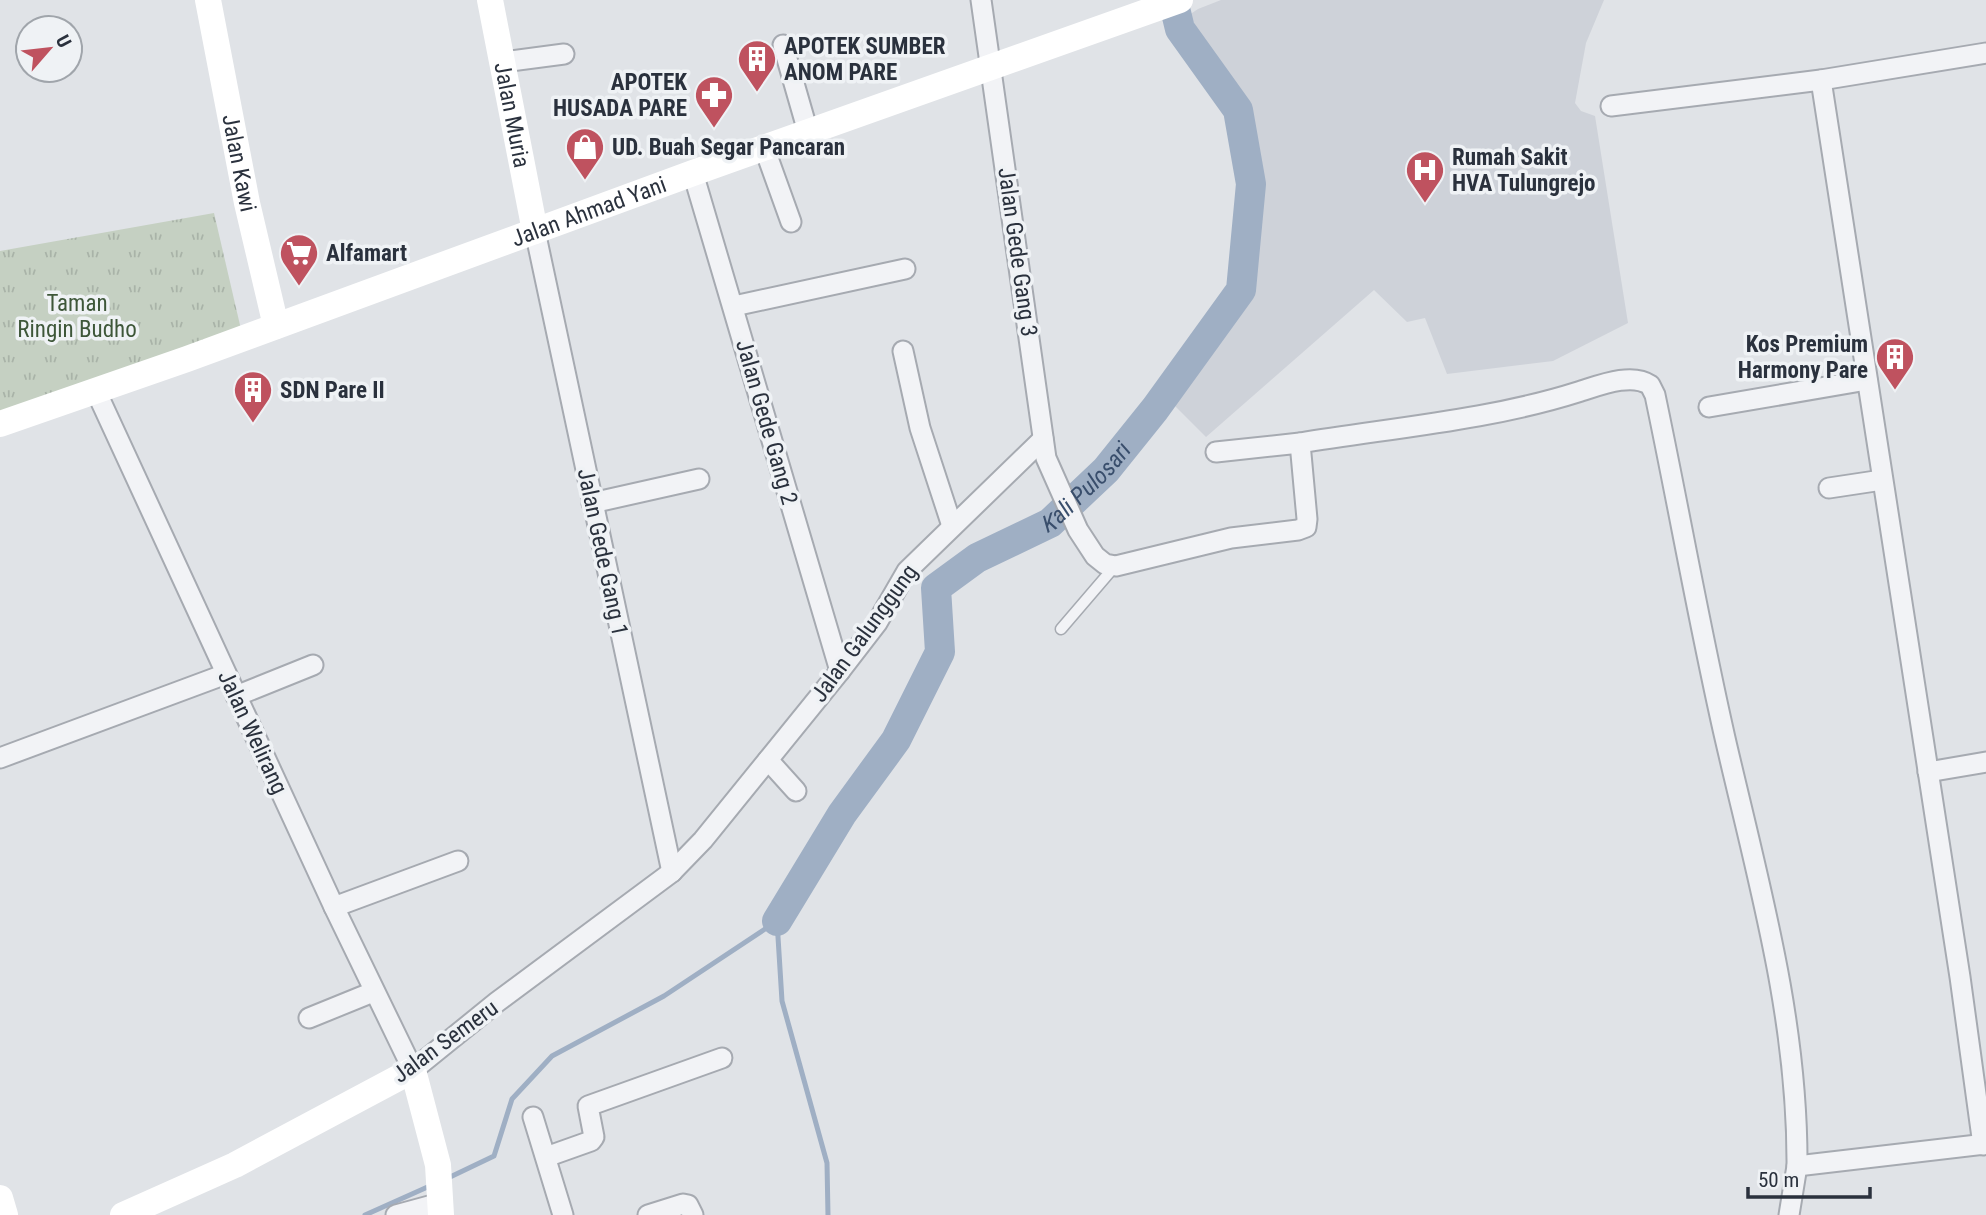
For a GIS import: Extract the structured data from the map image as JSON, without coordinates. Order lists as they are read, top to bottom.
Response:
{
  "streets": {
    "main road": [
      "Jalan Muria",
      "Jalan Kawi",
      "Jalan Ahmad Yani",
      "Jalan Semeru"
    ],
    "street": [
      "Jalan Gede Gang 3",
      "Jalan Gede Gang 2",
      "Jalan Gede Gang 1",
      "Jalan Galunggung",
      "Jalan Welirang"
    ]
  },
  "crossings": [
    ["Jalan Muria", "Jalan Ahmad Yani"],
    ["Jalan Muria", "Jalan Gede Gang 1"],
    ["Jalan Kawi", "Jalan Ahmad Yani"],
    ["Jalan Ahmad Yani", "Jalan Gede Gang 3"],
    ["Jalan Ahmad Yani", "Jalan Gede Gang 2"],
    ["Jalan Ahmad Yani", "Jalan Gede Gang 1"],
    ["Jalan Ahmad Yani", "Jalan Welirang"],
    ["Jalan Gede Gang 3", "Jalan Galunggung"],
    ["Jalan Gede Gang 2", "Jalan Galunggung"],
    ["Jalan Gede Gang 1", "Jalan Galunggung"],
    ["Jalan Gede Gang 1", "Jalan Semeru"],
    ["Jalan Galunggung", "Jalan Semeru"],
    ["Jalan Welirang", "Jalan Semeru"]
  ],
  "water": ["Kali Pulosari"],
  "parks": ["Taman Ringin Budho"],
  "places": {
    "building": ["APOTEK SUMBER ANOM PARE", "Kos Premium Harmony Pare", "SDN Pare II"],
    "pharmacy": ["APOTEK HUSADA PARE"],
    "shop": ["UD. Buah Segar Pancaran"],
    "hospital": ["Rumah Sakit HVA Tulungrejo"],
    "supermarket": ["Alfamart"]
  },
  "scale_bar": "50 m",
  "north": "top right"
}
